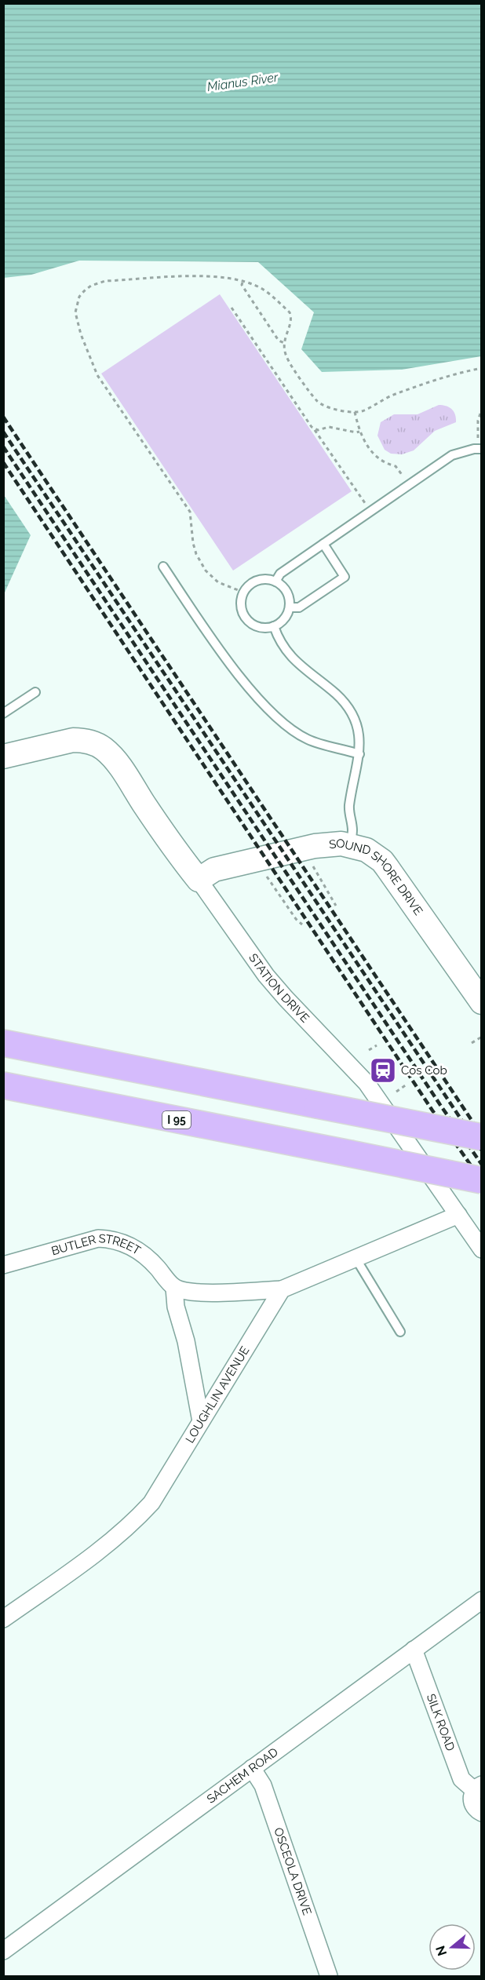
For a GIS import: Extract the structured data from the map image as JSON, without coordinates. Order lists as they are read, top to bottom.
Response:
{
  "streets": {
    "highway": ["I 95"],
    "main road": ["SOUND SHORE DRIVE", "STATION DRIVE"],
    "street": [
      "BUTLER STREET",
      "LOUGHLIN AVENUE",
      "SILK ROAD",
      "SACHEM ROAD",
      "OSCEOLA DRIVE"
    ]
  },
  "crossings": [
    ["SOUND SHORE DRIVE", "STATION DRIVE"],
    ["SILK ROAD", "SACHEM ROAD"],
    ["SACHEM ROAD", "OSCEOLA DRIVE"]
  ],
  "water": ["Mianus River"],
  "places": {
    "station": ["Cos Cob"]
  },
  "north": "left"
}
